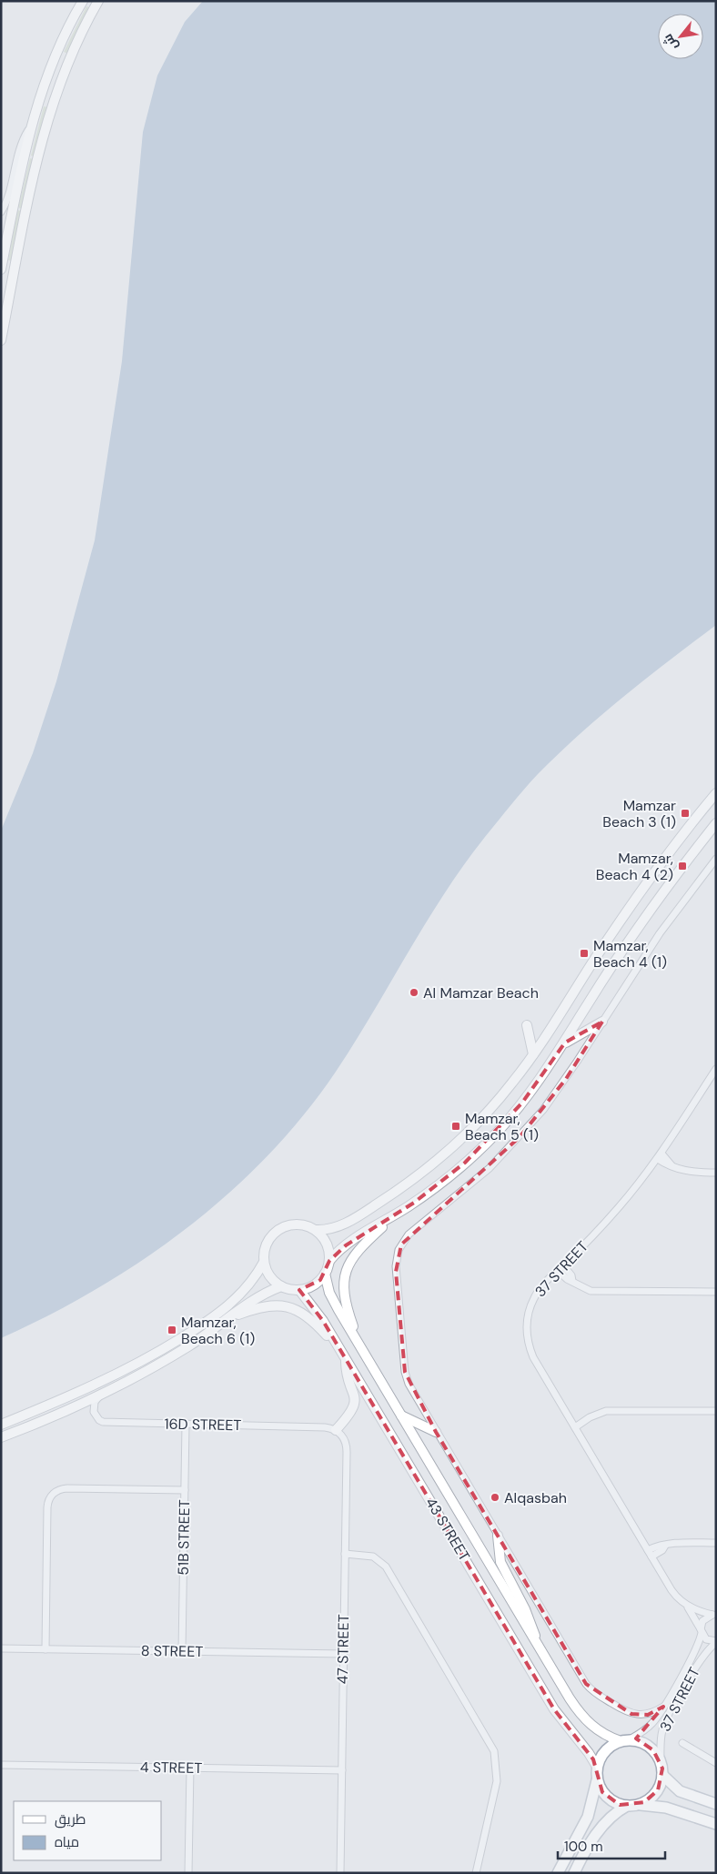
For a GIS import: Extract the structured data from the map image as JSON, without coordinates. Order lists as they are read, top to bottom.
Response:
{
  "streets": {
    "main road": ["43 STREET"],
    "street": [
      "37 STREET",
      "16D STREET",
      "51B STREET",
      "47 STREET",
      "8 STREET",
      "4 STREET"
    ]
  },
  "crossings": [
    ["37 STREET", "43 STREET"],
    ["16D STREET", "51B STREET"],
    ["16D STREET", "47 STREET"],
    ["51B STREET", "8 STREET"],
    ["47 STREET", "8 STREET"],
    ["47 STREET", "4 STREET"]
  ],
  "places": {
    "transit": [
      "Mamzar Beach 3 (1)",
      "Mamzar, Beach 4 (2)",
      "Mamzar, Beach 4 (1)",
      "Mamzar, Beach 5 (1)",
      "Mamzar, Beach 6 (1)"
    ],
    "other": ["Al Mamzar Beach", "Alqasbah"]
  },
  "legend": ["طريق", "مياه"],
  "scale_bar": "100 m",
  "north": "bottom left"
}
